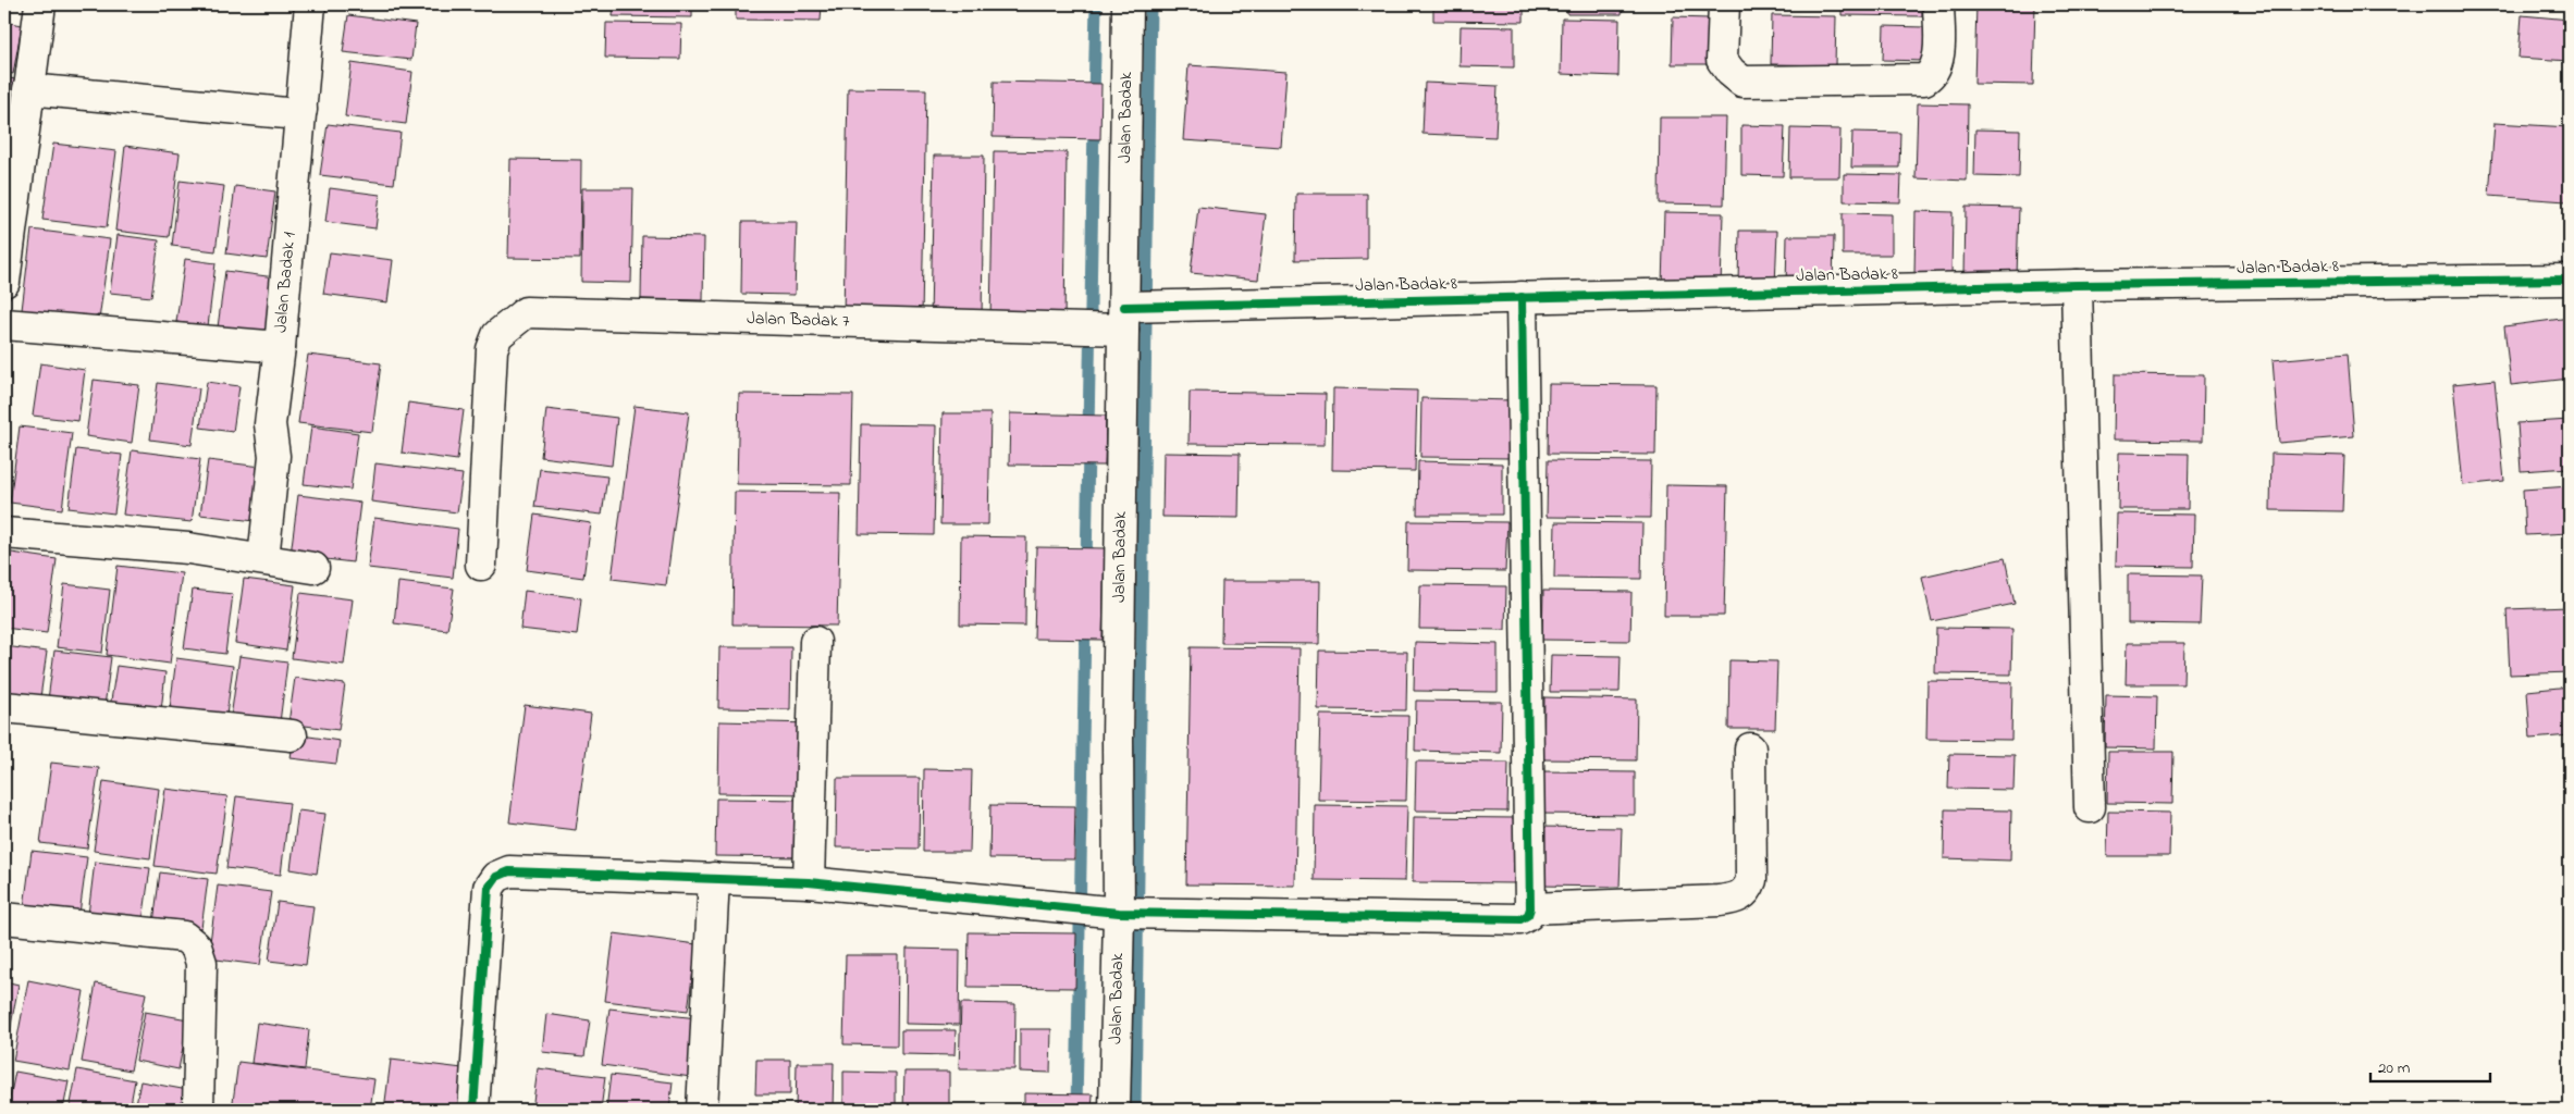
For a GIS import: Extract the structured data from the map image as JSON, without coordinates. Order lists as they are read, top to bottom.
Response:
{
  "streets": {
    "street": [
      "Jalan Badak",
      "Jalan Badak 8",
      "Jalan Badak 1",
      "Jalan Badak 7"
    ]
  },
  "crossings": [
    ["Jalan Badak", "Jalan Badak 8"],
    ["Jalan Badak", "Jalan Badak 7"],
    ["Jalan Badak 8", "Jalan Badak 7"]
  ],
  "scale_bar": "20 m"
}
